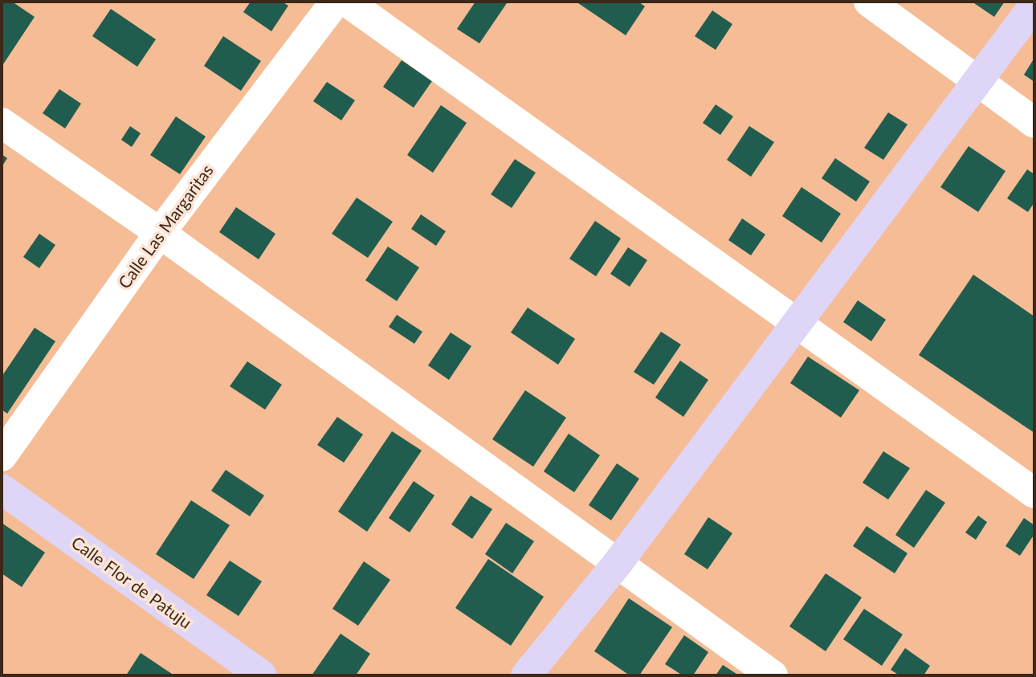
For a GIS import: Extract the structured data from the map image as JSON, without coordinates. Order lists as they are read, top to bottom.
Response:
{
  "streets": {
    "street": ["Calle Las Margaritas", "Calle Flor de Patuju"]
  }
}
